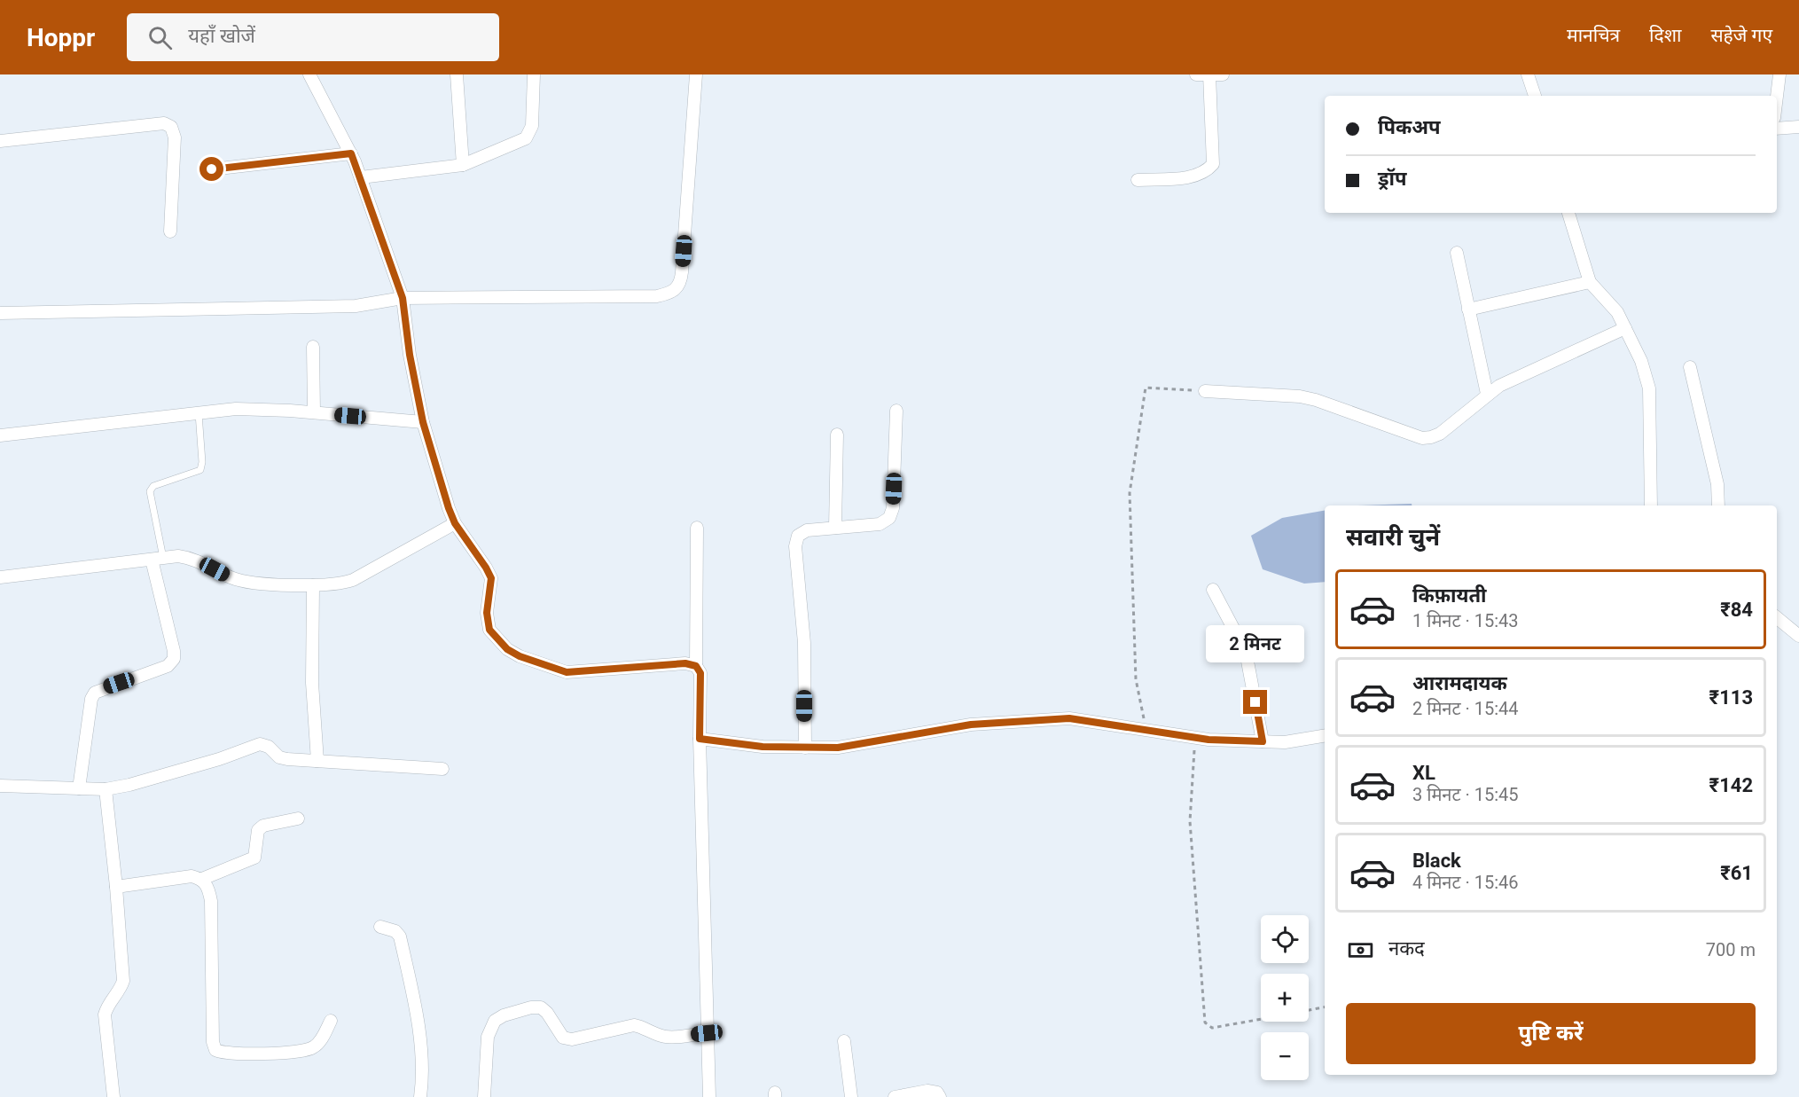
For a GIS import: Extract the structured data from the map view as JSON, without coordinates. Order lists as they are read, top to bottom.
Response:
{
  "page": {
    "header": "Hoppr",
    "search": "यहाँ खोजें",
    "nav": ["मानचित्र", "दिशा", "सहेजे गए"],
    "banner": ["पिकअप", "ड्रॉप"],
    "heading": "सवारी चुनें",
    "list": [
      {
        "name": "किफ़ायती",
        "note": "1 मिनट · 15:43",
        "value": "₹84"
      },
      {
        "name": "आरामदायक",
        "note": "2 मिनट · 15:44",
        "value": "₹113"
      },
      {
        "name": "XL",
        "note": "3 मिनट · 15:45",
        "value": "₹142"
      },
      {
        "name": "Black",
        "note": "4 मिनट · 15:46",
        "value": "₹61"
      }
    ],
    "bubble": "2 मिनट",
    "map_buttons": ["+", "−"],
    "pay": ["नकद", "700 m"],
    "buttons": "पुष्टि करें"
  }
}
